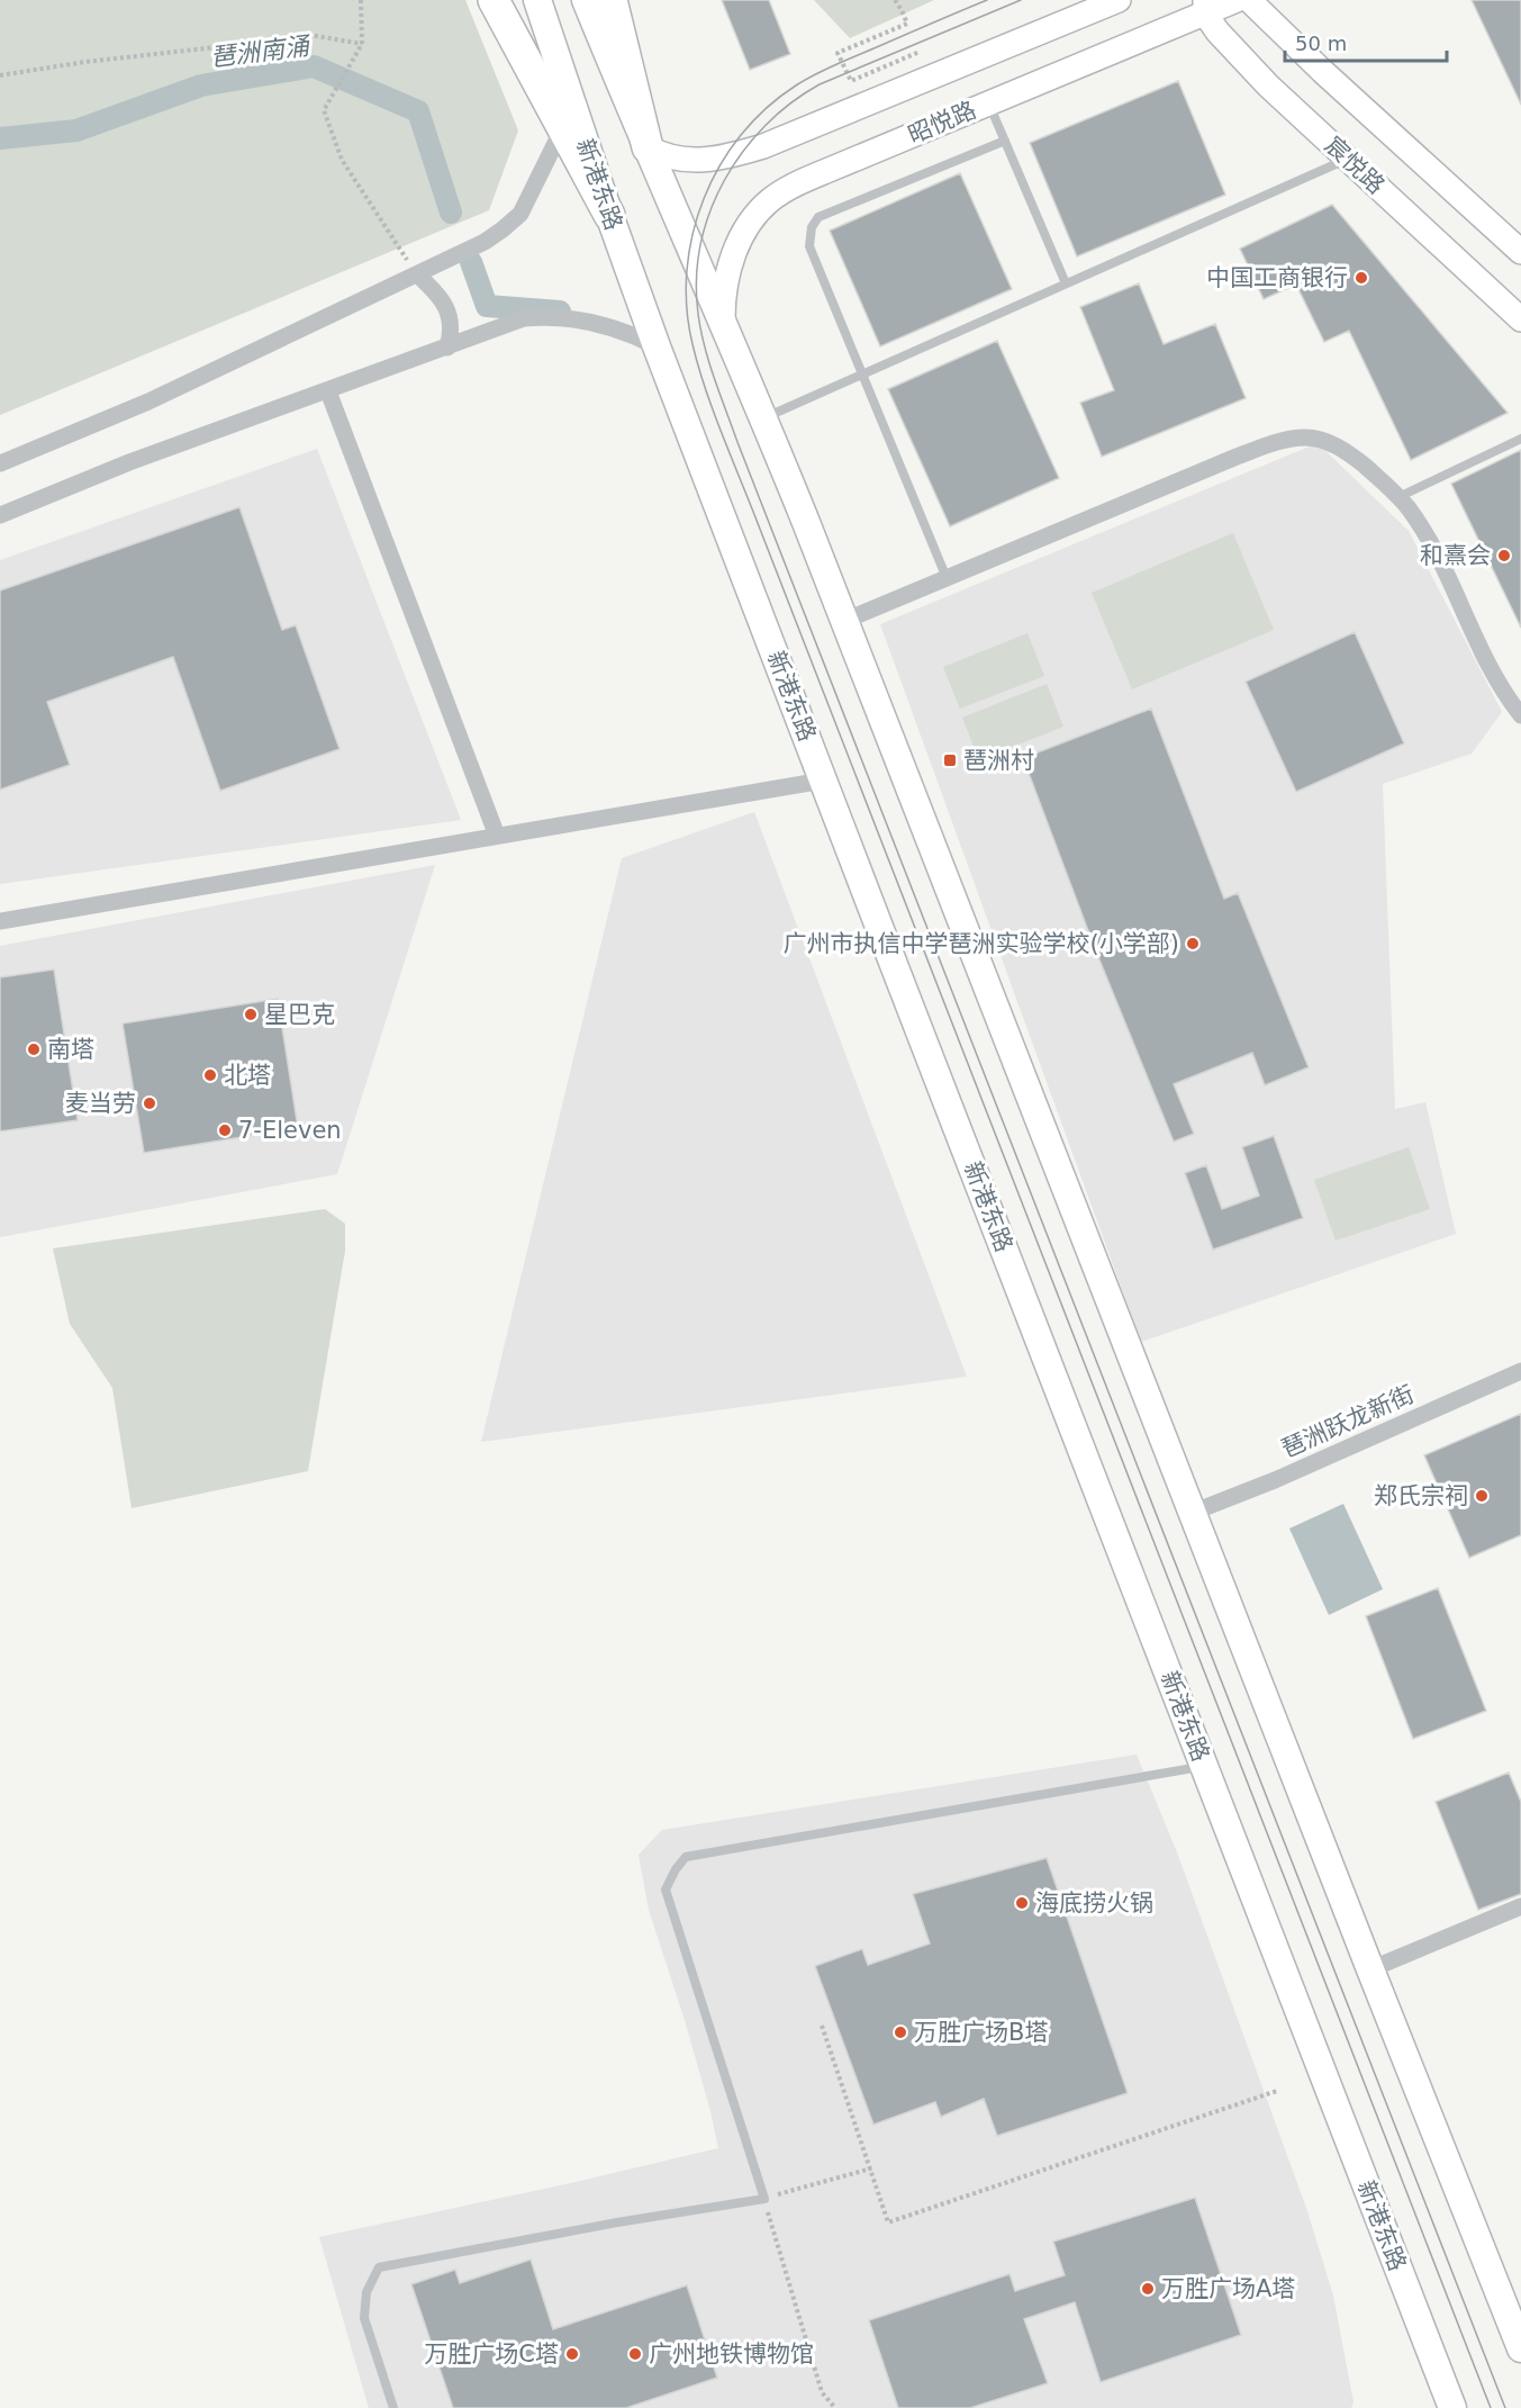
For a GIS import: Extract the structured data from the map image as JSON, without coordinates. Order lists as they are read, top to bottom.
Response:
{
  "streets": {
    "main road": ["昭悦路", "宸悦路", "新港东路"],
    "street": ["琶洲跃龙新街"]
  },
  "crossings": [
    ["昭悦路", "宸悦路"]
  ],
  "water": ["琶洲南涌"],
  "places": {
    "other": [
      "中国工商银行",
      "和熹会",
      "广州市执信中学琶洲实验学校(小学部)",
      "星巴克",
      "南塔",
      "北塔",
      "麦当劳",
      "7-Eleven",
      "郑氏宗祠",
      "海底捞火锅",
      "万胜广场B塔",
      "万胜广场A塔",
      "万胜广场C塔",
      "广州地铁博物馆"
    ],
    "transit": ["琶洲村"]
  },
  "scale_bar": "50 m"
}
